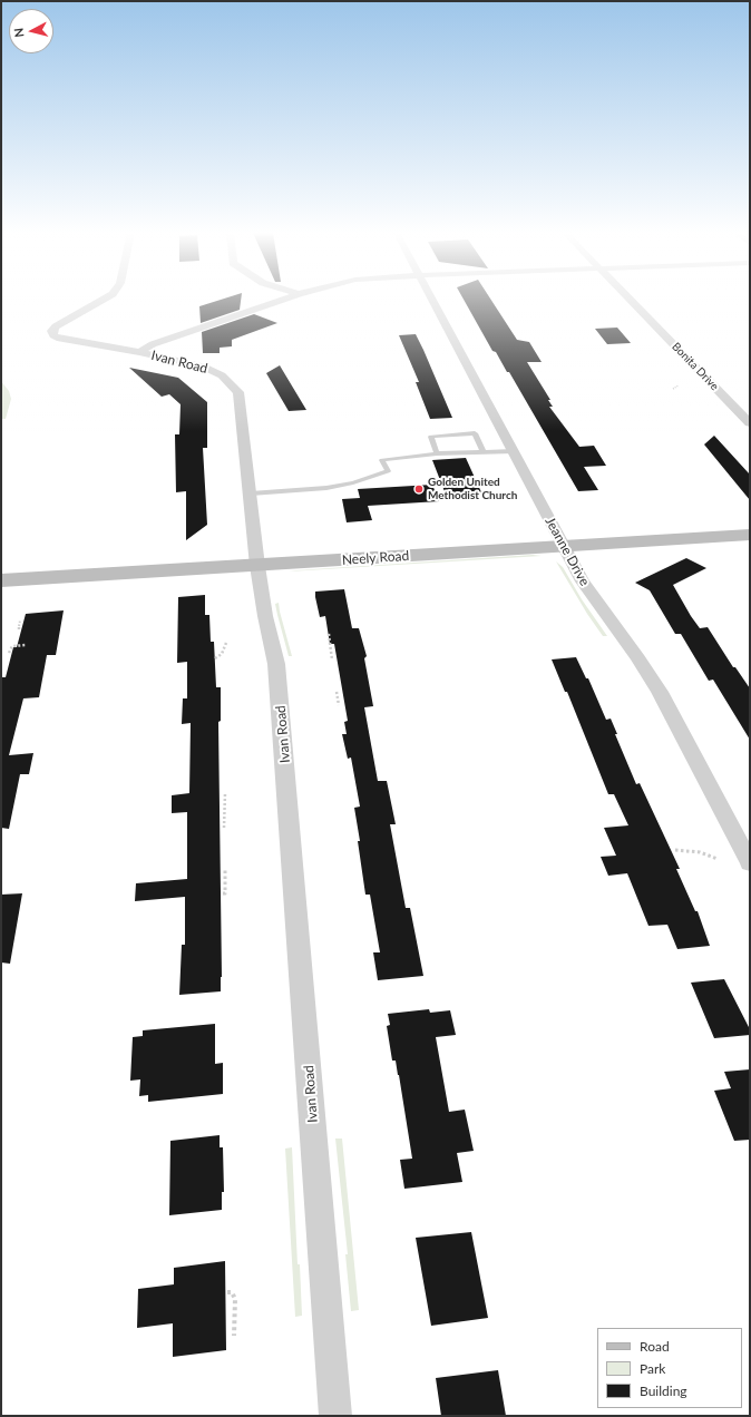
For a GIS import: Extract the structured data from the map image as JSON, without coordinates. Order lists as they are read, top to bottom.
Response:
{
  "streets": {
    "street": [
      "Ivan Road",
      "Bonita Drive",
      "Jeanne Drive",
      "Neely Road"
    ]
  },
  "crossings": [
    ["Ivan Road", "Neely Road"],
    ["Jeanne Drive", "Neely Road"]
  ],
  "places": ["Golden United Methodist Church"],
  "legend": ["Road", "Park", "Building"],
  "north": "left"
}
